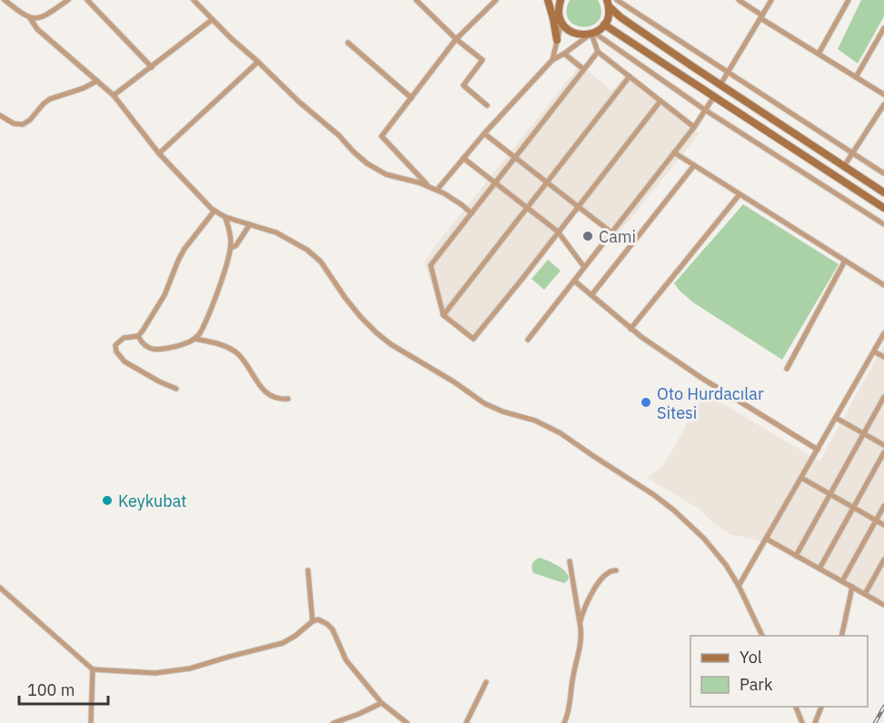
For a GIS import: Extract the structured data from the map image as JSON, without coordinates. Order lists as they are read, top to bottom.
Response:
{
  "places": ["Cami", "Oto Hurdacılar Sitesi", "Keykubat"],
  "legend": ["Yol", "Park"],
  "scale_bar": "100 m"
}
